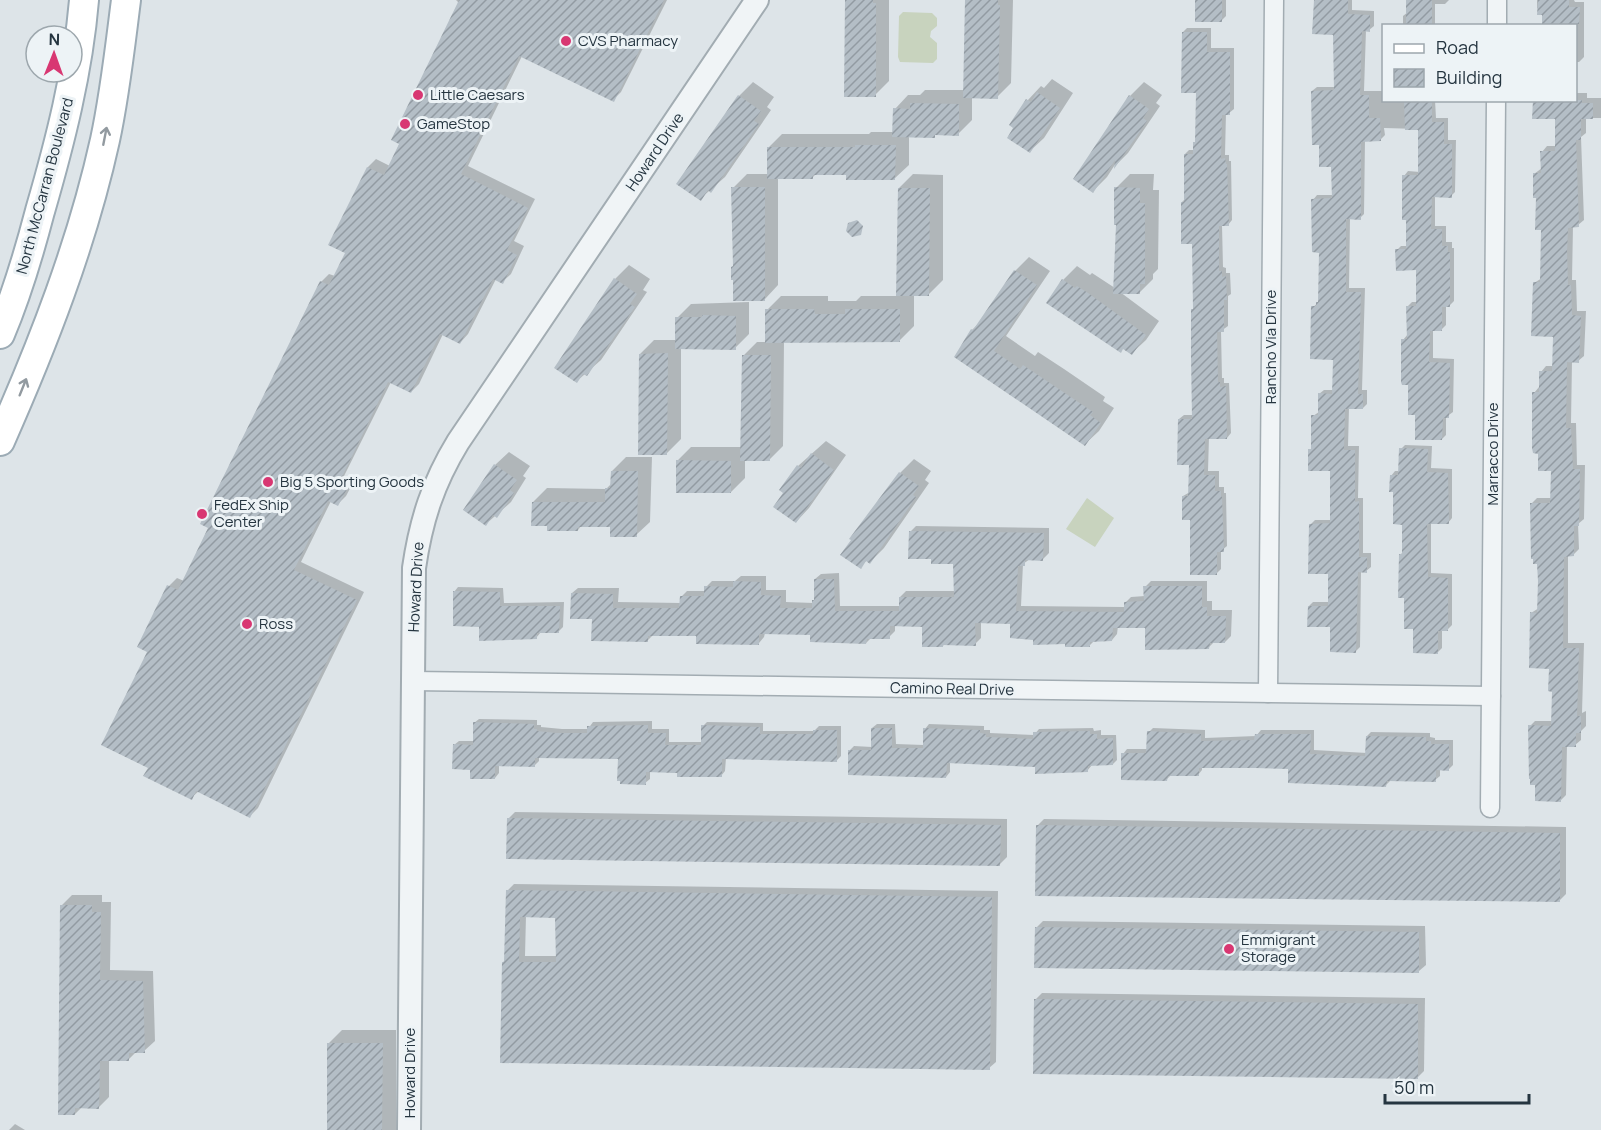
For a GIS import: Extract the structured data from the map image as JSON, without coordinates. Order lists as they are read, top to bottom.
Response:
{
  "streets": {
    "main road": ["North McCarran Boulevard"],
    "street": [
      "Howard Drive",
      "Rancho Via Drive",
      "Marracco Drive",
      "Camino Real Drive"
    ]
  },
  "crossings": [
    ["Howard Drive", "Camino Real Drive"],
    ["Rancho Via Drive", "Camino Real Drive"],
    ["Marracco Drive", "Camino Real Drive"]
  ],
  "places": [
    "CVS Pharmacy",
    "Little Caesars",
    "GameStop",
    "Big 5 Sporting Goods",
    "FedEx Ship Center",
    "Ross",
    "Emmigrant Storage"
  ],
  "legend": ["Road", "Building"],
  "scale_bar": "50 m",
  "north": "top"
}
